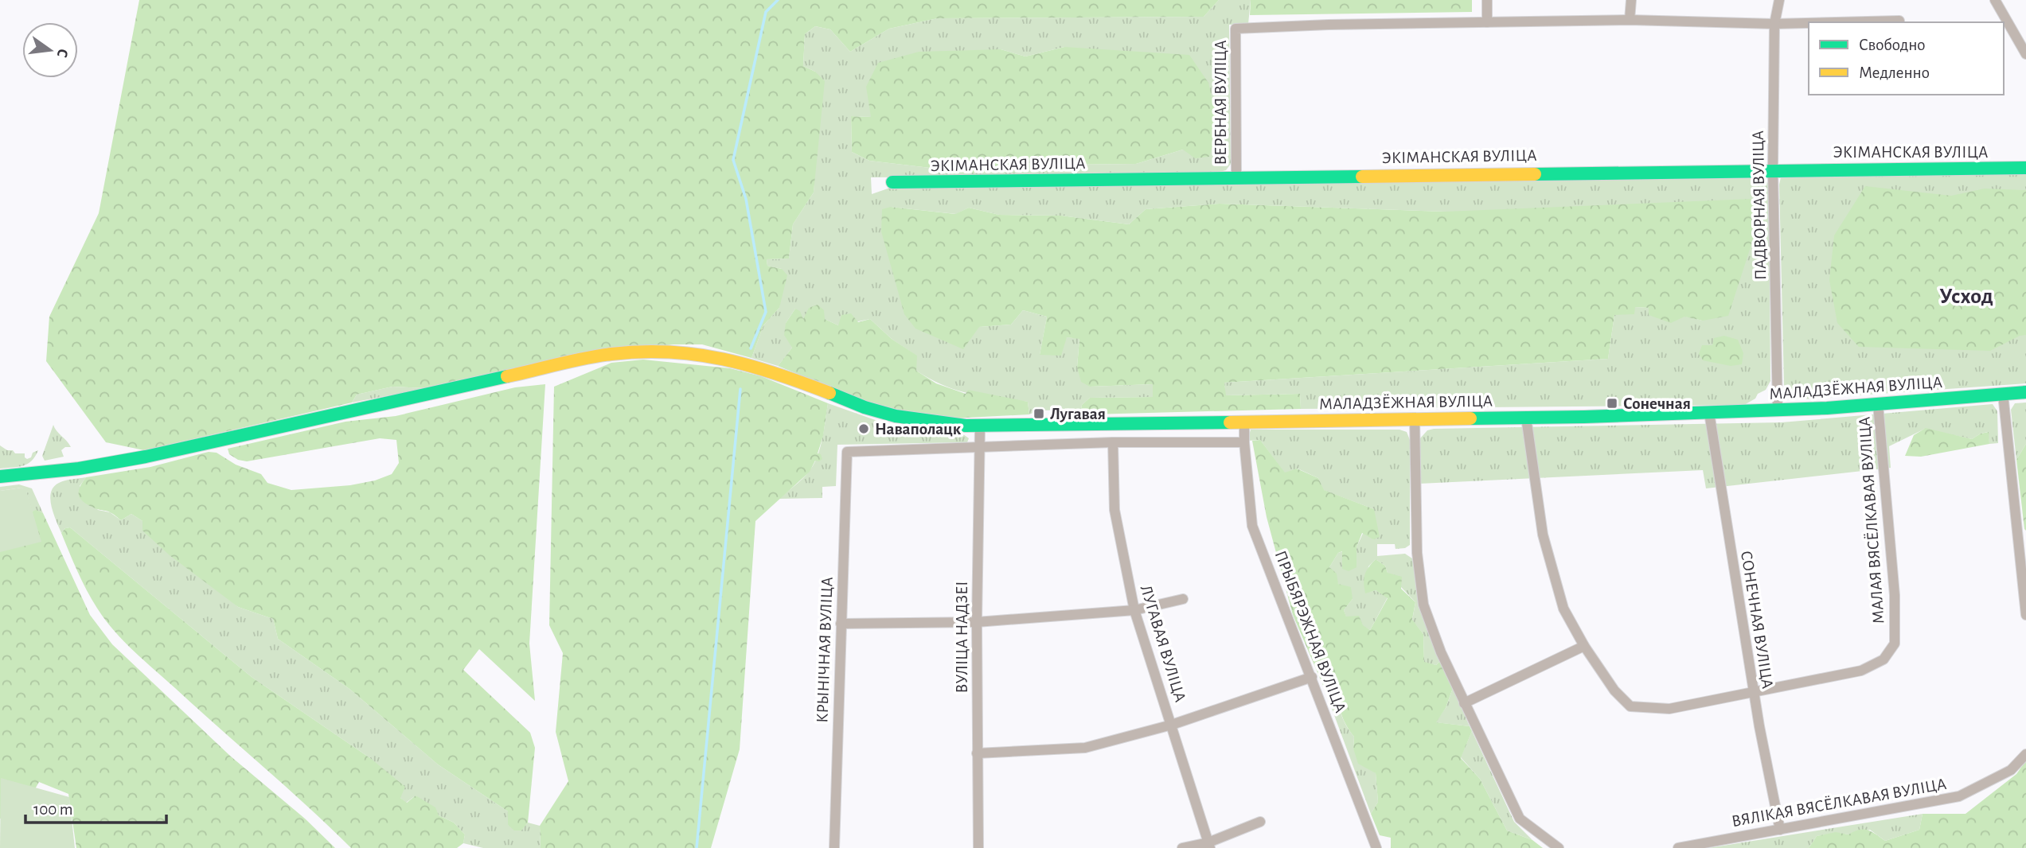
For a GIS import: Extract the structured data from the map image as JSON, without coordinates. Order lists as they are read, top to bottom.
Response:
{
  "streets": {
    "main road": ["ЭКІМАНСКАЯ ВУЛІЦА", "МАЛАДЗЁЖНАЯ ВУЛІЦА"],
    "street": [
      "ВЕРБНАЯ ВУЛІЦА",
      "ПАДВОРНАЯ ВУЛІЦА",
      "МАЛАЯ ВЯСЁЛКАВАЯ ВУЛІЦА",
      "СОНЕЧНАЯ ВУЛІЦА",
      "ПРЫБЯРЭЖНАЯ ВУЛІЦА",
      "ВУЛІЦА НАДЗЕІ",
      "ЛУГАВАЯ ВУЛІЦА",
      "КРЫНІЧНАЯ ВУЛІЦА",
      "ВЯЛІКАЯ ВЯСЁЛКАВАЯ ВУЛІЦА"
    ]
  },
  "crossings": [
    ["ВЕРБНАЯ ВУЛІЦА", "ЭКІМАНСКАЯ ВУЛІЦА"],
    ["ЭКІМАНСКАЯ ВУЛІЦА", "ПАДВОРНАЯ ВУЛІЦА"],
    ["ПАДВОРНАЯ ВУЛІЦА", "МАЛАДЗЁЖНАЯ ВУЛІЦА"],
    ["МАЛАДЗЁЖНАЯ ВУЛІЦА", "МАЛАЯ ВЯСЁЛКАВАЯ ВУЛІЦА"],
    ["МАЛАДЗЁЖНАЯ ВУЛІЦА", "СОНЕЧНАЯ ВУЛІЦА"],
    ["МАЛАДЗЁЖНАЯ ВУЛІЦА", "ПРЫБЯРЭЖНАЯ ВУЛІЦА"],
    ["МАЛАДЗЁЖНАЯ ВУЛІЦА", "ВУЛІЦА НАДЗЕІ"],
    ["МАЛАЯ ВЯСЁЛКАВАЯ ВУЛІЦА", "СОНЕЧНАЯ ВУЛІЦА"],
    ["СОНЕЧНАЯ ВУЛІЦА", "ВЯЛІКАЯ ВЯСЁЛКАВАЯ ВУЛІЦА"],
    ["ВУЛІЦА НАДЗЕІ", "КРЫНІЧНАЯ ВУЛІЦА"]
  ],
  "districts": ["Усход"],
  "places": {
    "transit": ["Сонечная", "Лугавая"],
    "other": ["Наваполацк"]
  },
  "legend": ["Свободно", "Медленно"],
  "scale_bar": "100 m",
  "north": "right"
}
